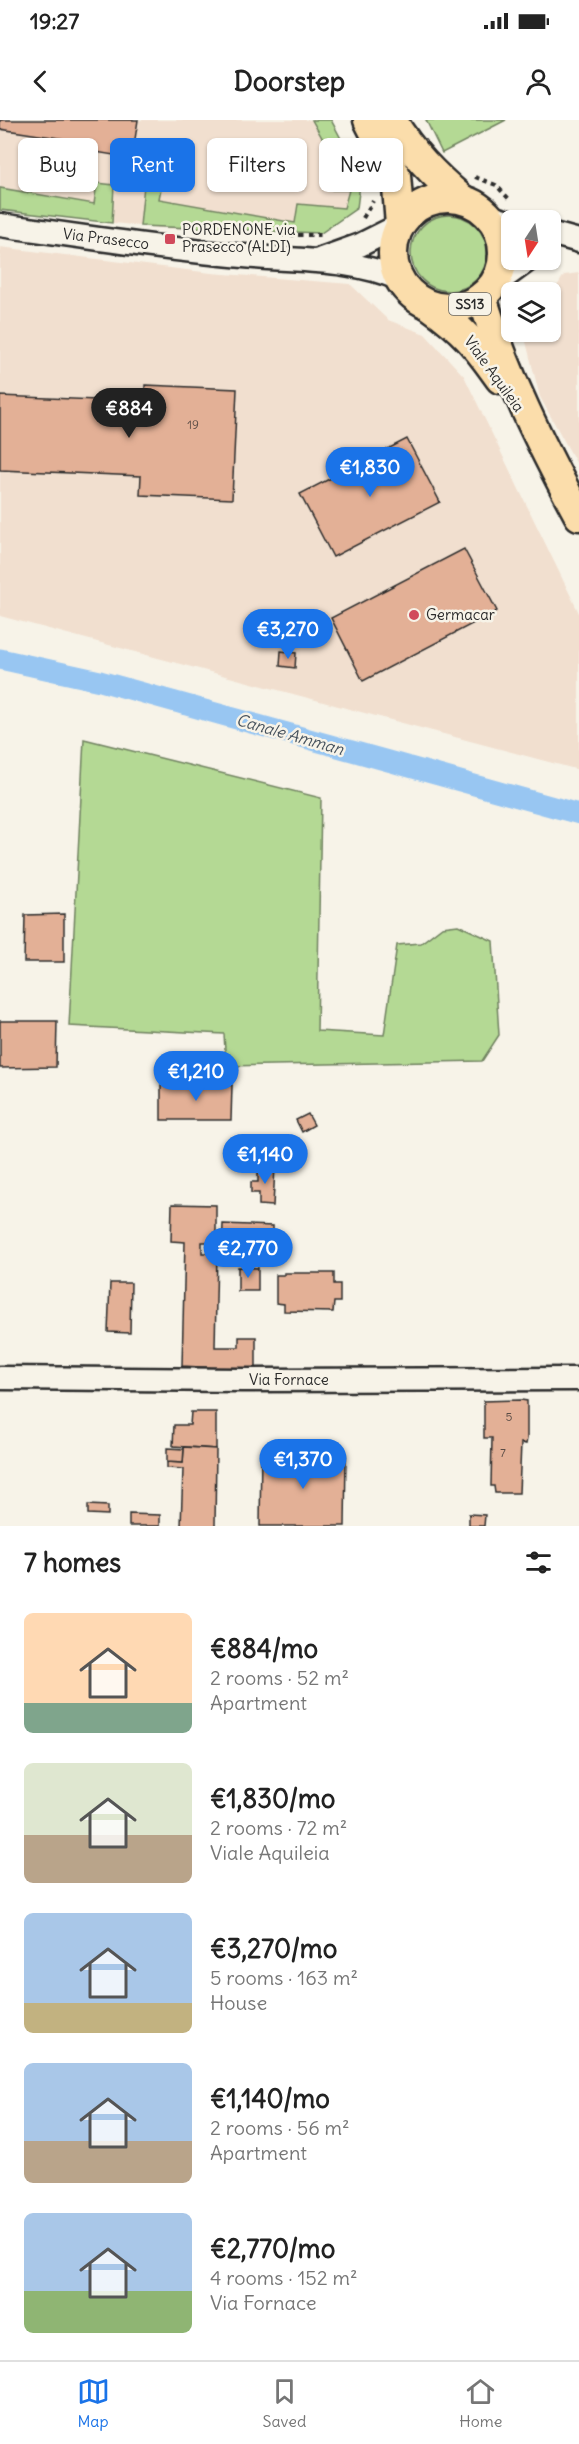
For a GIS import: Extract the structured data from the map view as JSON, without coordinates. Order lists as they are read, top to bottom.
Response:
{
  "streets": {
    "main road": ["SS13", "Viale Aquileia"],
    "street": ["Via Prasecco", "Via Fornace"]
  },
  "crossings": [
    ["Via Prasecco", "Viale Aquileia"],
    ["SS13", "Viale Aquileia"]
  ],
  "water": ["Canale Amman"],
  "places": {
    "transit": ["PORDENONE via Prasecco (ALDI)"],
    "other": ["Germacar"]
  },
  "house_numbers": ["19", "5", "7"],
  "north": "bottom",
  "page": {
    "status": "19:27",
    "header": "Doorstep",
    "chip": [
      "Buy",
      "Rent",
      "Filters",
      "New"
    ],
    "price": [
      "€884",
      "€1,830",
      "€3,270",
      "€1,210",
      "€1,140",
      "€2,770",
      "€1,370"
    ],
    "heading": "7 homes",
    "list": [
      {
        "name": "€884/mo",
        "note": "2 rooms · 52 m² · Apartment"
      },
      {
        "name": "€1,830/mo",
        "note": "2 rooms · 72 m² · Viale Aquileia"
      },
      {
        "name": "€3,270/mo",
        "note": "5 rooms · 163 m² · House"
      },
      {
        "name": "€1,140/mo",
        "note": "2 rooms · 56 m² · Apartment"
      },
      {
        "name": "€2,770/mo",
        "note": "4 rooms · 152 m² · Via Fornace"
      }
    ],
    "tabs": ["Map", "Saved", "Home"]
  }
}
